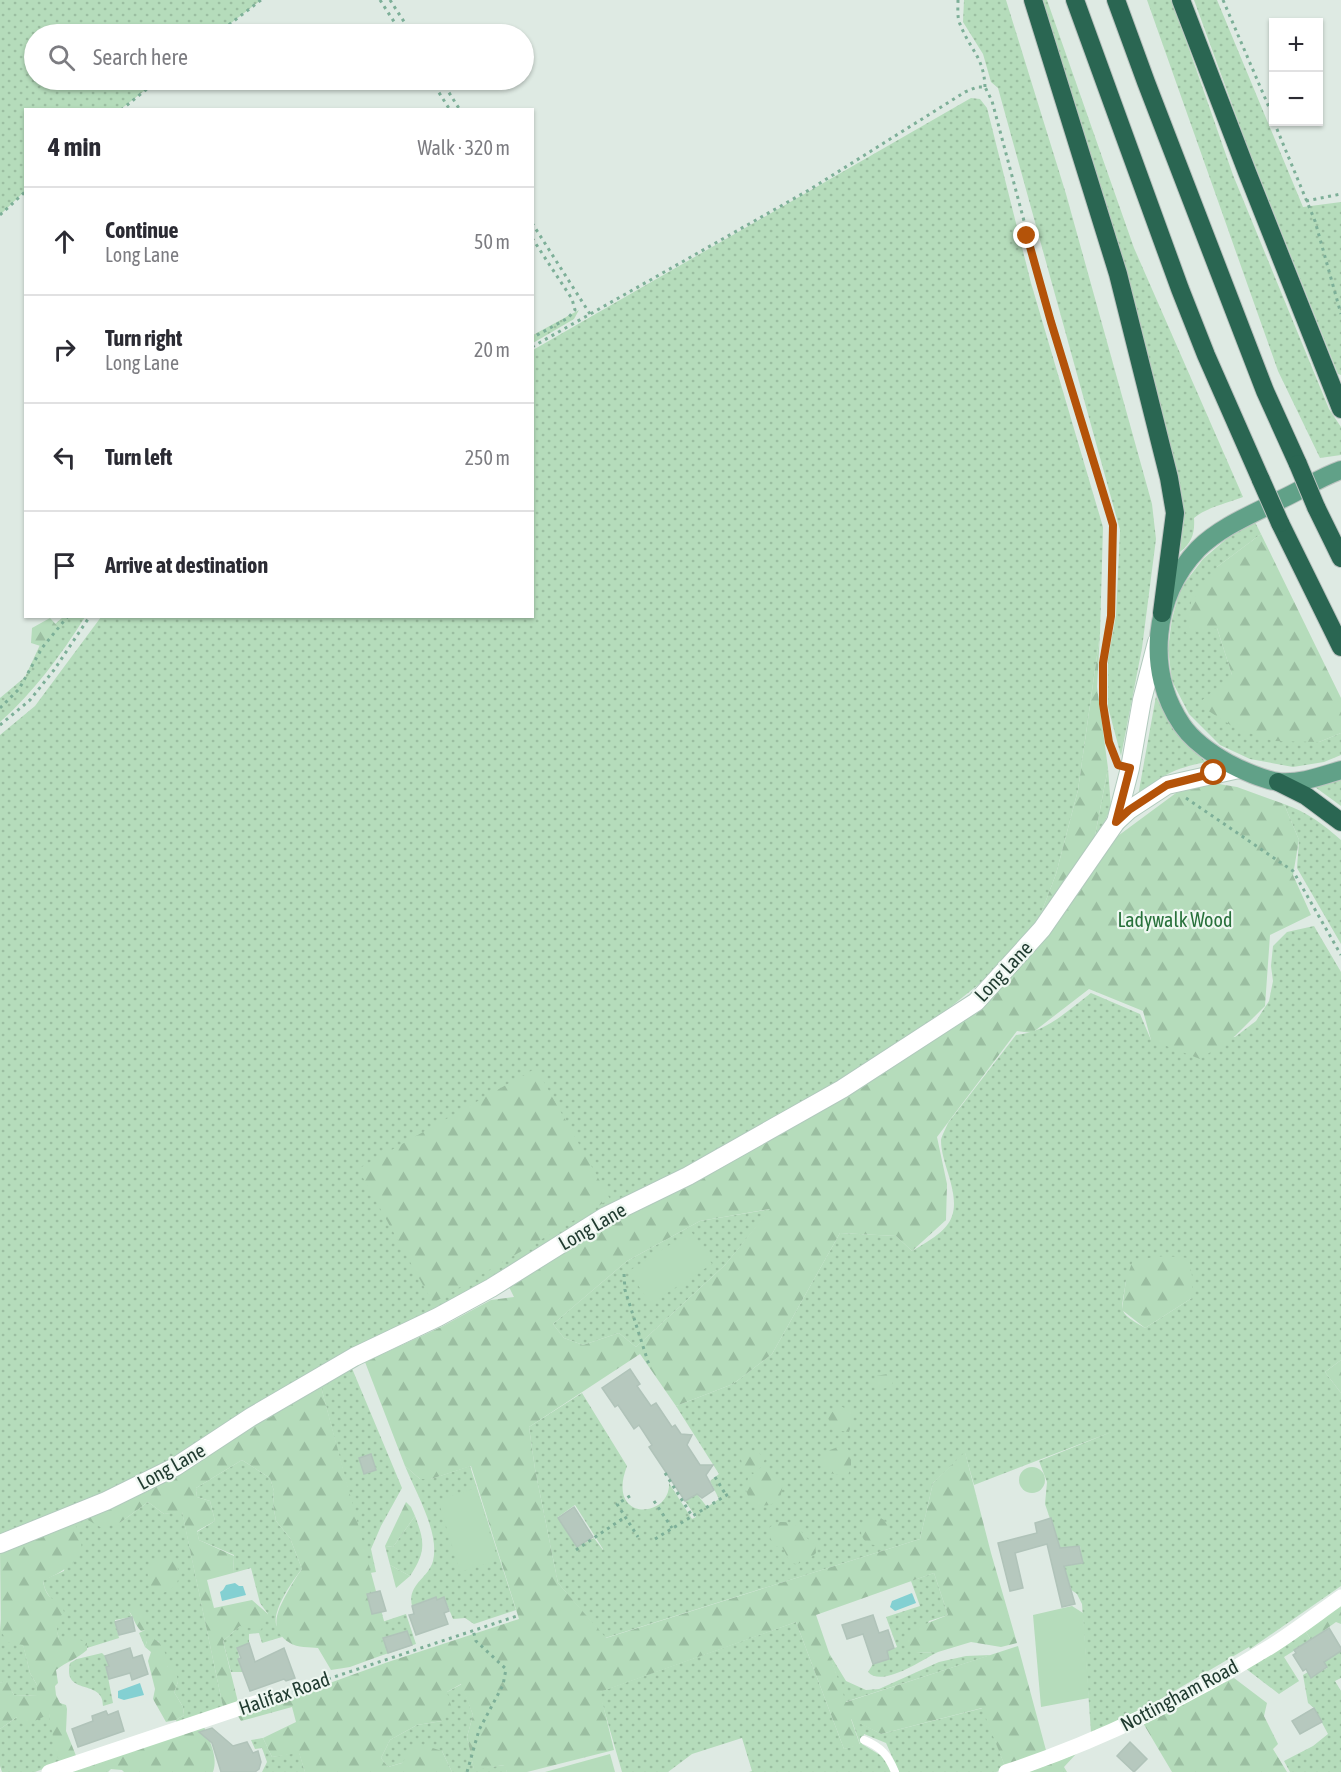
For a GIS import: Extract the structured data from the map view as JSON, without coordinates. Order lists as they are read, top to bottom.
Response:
{
  "streets": {
    "street": ["Long Lane", "Halifax Road", "Nottingham Road"]
  },
  "parks": ["Ladywalk Wood"],
  "page": {
    "map_buttons": ["+", "−"],
    "search": "Search here",
    "heading": ["4 min", "Walk · 320 m"],
    "list": [
      ["Continue", "Long Lane", "50 m"],
      ["Turn right", "Long Lane", "20 m"],
      ["Turn left", "250 m"],
      "Arrive at destination"
    ]
  }
}
